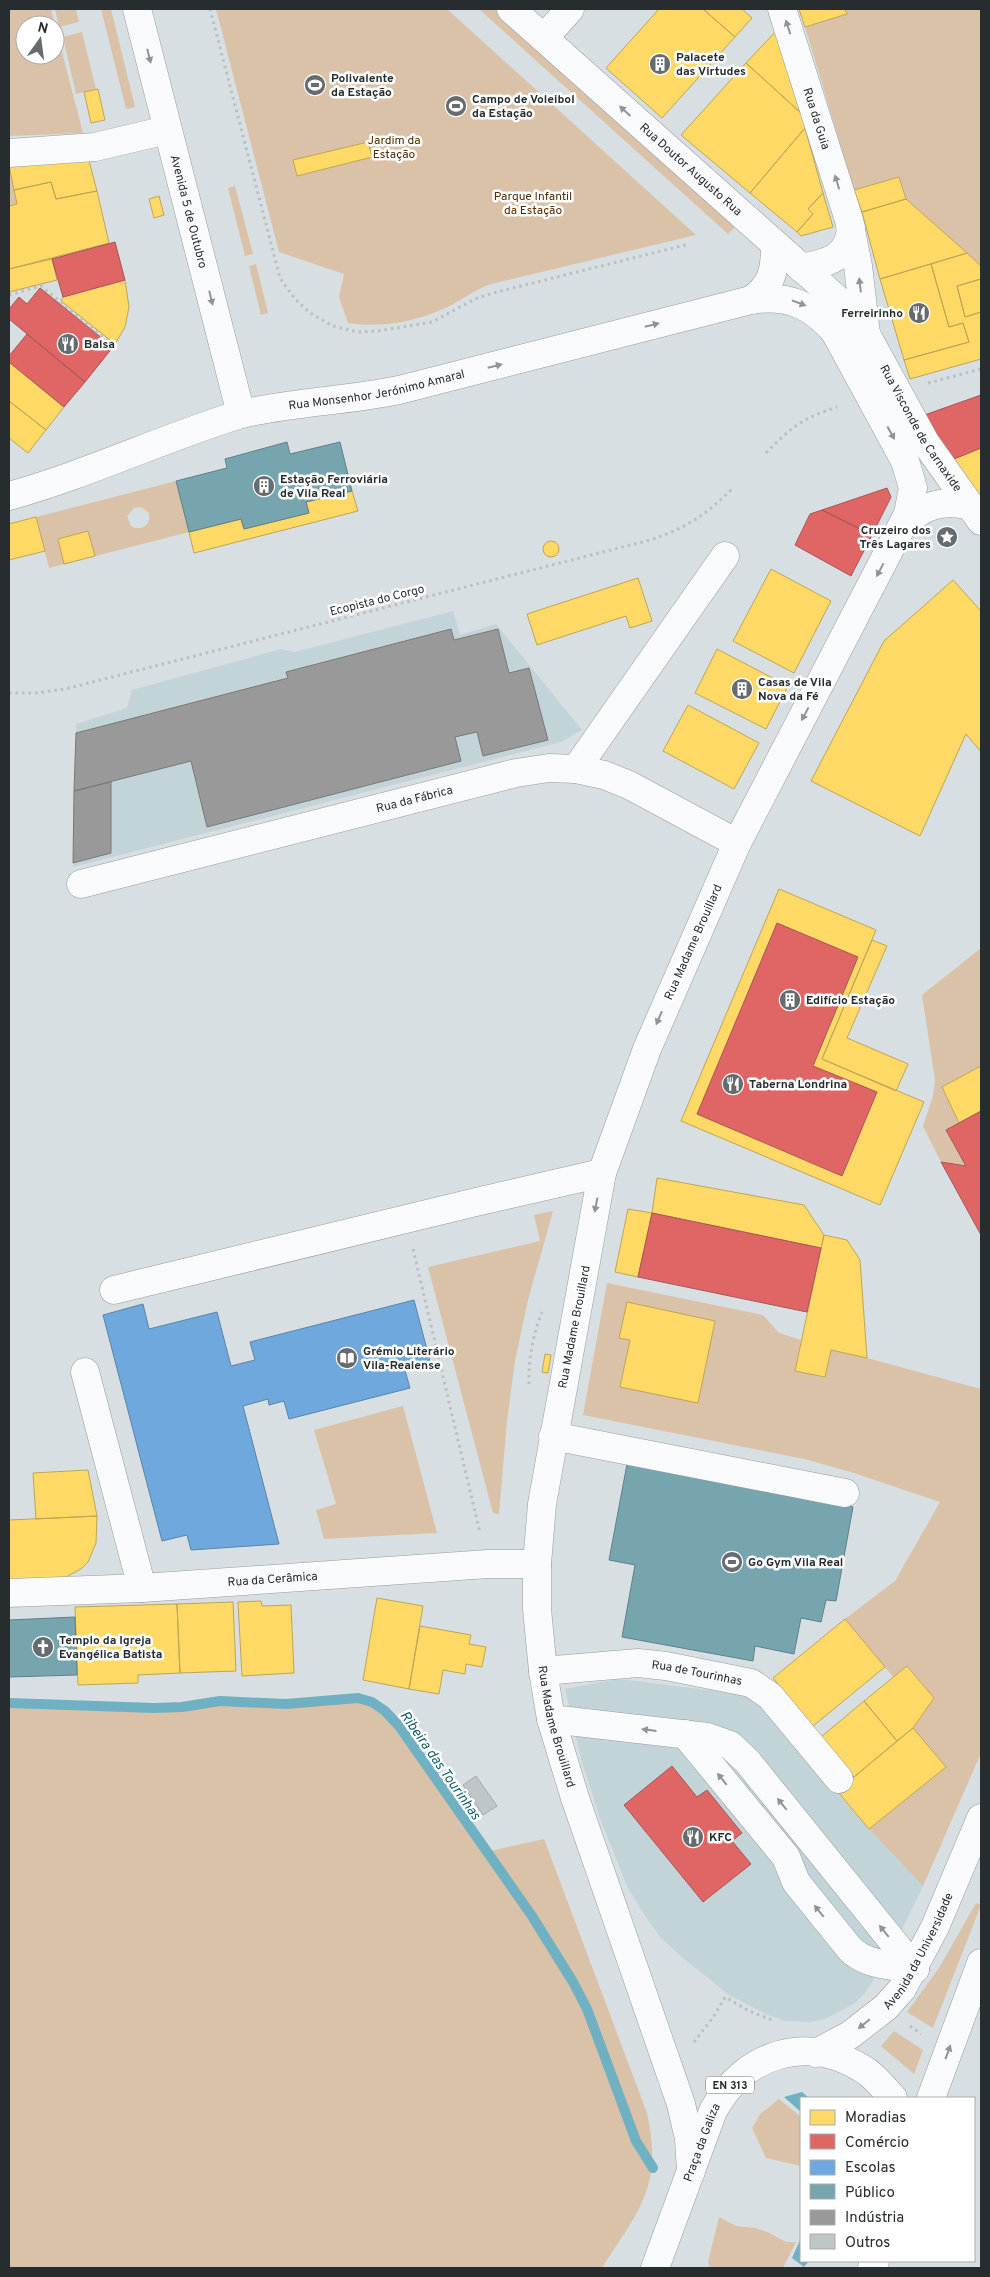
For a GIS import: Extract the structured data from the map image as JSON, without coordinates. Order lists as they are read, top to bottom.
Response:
{
  "streets": {
    "main road": [
      "Rua da Guia",
      "Rua Doutor Augusto Rua",
      "Avenida 5 de Outubro",
      "Rua Monsenhor Jerónimo Amaral",
      "Rua Visconde de Carnaxide",
      "Rua da Fábrica",
      "Rua Madame Brouillard",
      "Rua da Cerâmica",
      "Rua de Tourinhas",
      "Avenida da Universidade",
      "EN 313",
      "Praça da Galiza"
    ],
    "path": ["Ecopista do Corgo"]
  },
  "crossings": [
    ["Rua da Guia", "Rua Doutor Augusto Rua"],
    ["Rua da Guia", "Rua Visconde de Carnaxide"],
    ["Rua Doutor Augusto Rua", "Rua Visconde de Carnaxide"],
    ["Avenida 5 de Outubro", "Rua Monsenhor Jerónimo Amaral"],
    ["Rua Monsenhor Jerónimo Amaral", "EN 313"],
    ["Rua da Fábrica", "Rua Madame Brouillard"],
    ["Rua Madame Brouillard", "Rua da Cerâmica"],
    ["Rua Madame Brouillard", "Rua de Tourinhas"],
    ["Rua Madame Brouillard", "EN 313"],
    ["Rua Madame Brouillard", "Praça da Galiza"],
    ["Avenida da Universidade", "Praça da Galiza"]
  ],
  "one_way": [
    "Rua da Guia",
    "Rua Doutor Augusto Rua",
    "Avenida 5 de Outubro",
    "Rua Monsenhor Jerónimo Amaral",
    "Rua Madame Brouillard",
    "Avenida da Universidade"
  ],
  "water": ["Ribeira das Tourinhas"],
  "parks": ["Jardim da Estação", "Parque Infantil da Estação"],
  "places": {
    "building": [
      "Palacete das Virtudes",
      "Estação Ferroviária de Vila Real",
      "Casas de Vila Nova da Fé",
      "Edifício Estação"
    ],
    "sports": ["Polivalente da Estação", "Campo de Voleibol da Estação", "Go Gym Vila Real"],
    "restaurant": [
      "Ferreirinho",
      "Balsa",
      "Taberna Londrina",
      "KFC"
    ],
    "place": ["Cruzeiro dos Três Lagares"],
    "library": ["Grémio Literário Vila-Realense"],
    "church": ["Templo da Igreja Evangélica Batista"]
  },
  "legend": [
    "Moradias",
    "Comércio",
    "Escolas",
    "Público",
    "Indústria",
    "Outros"
  ],
  "north": "top"
}
